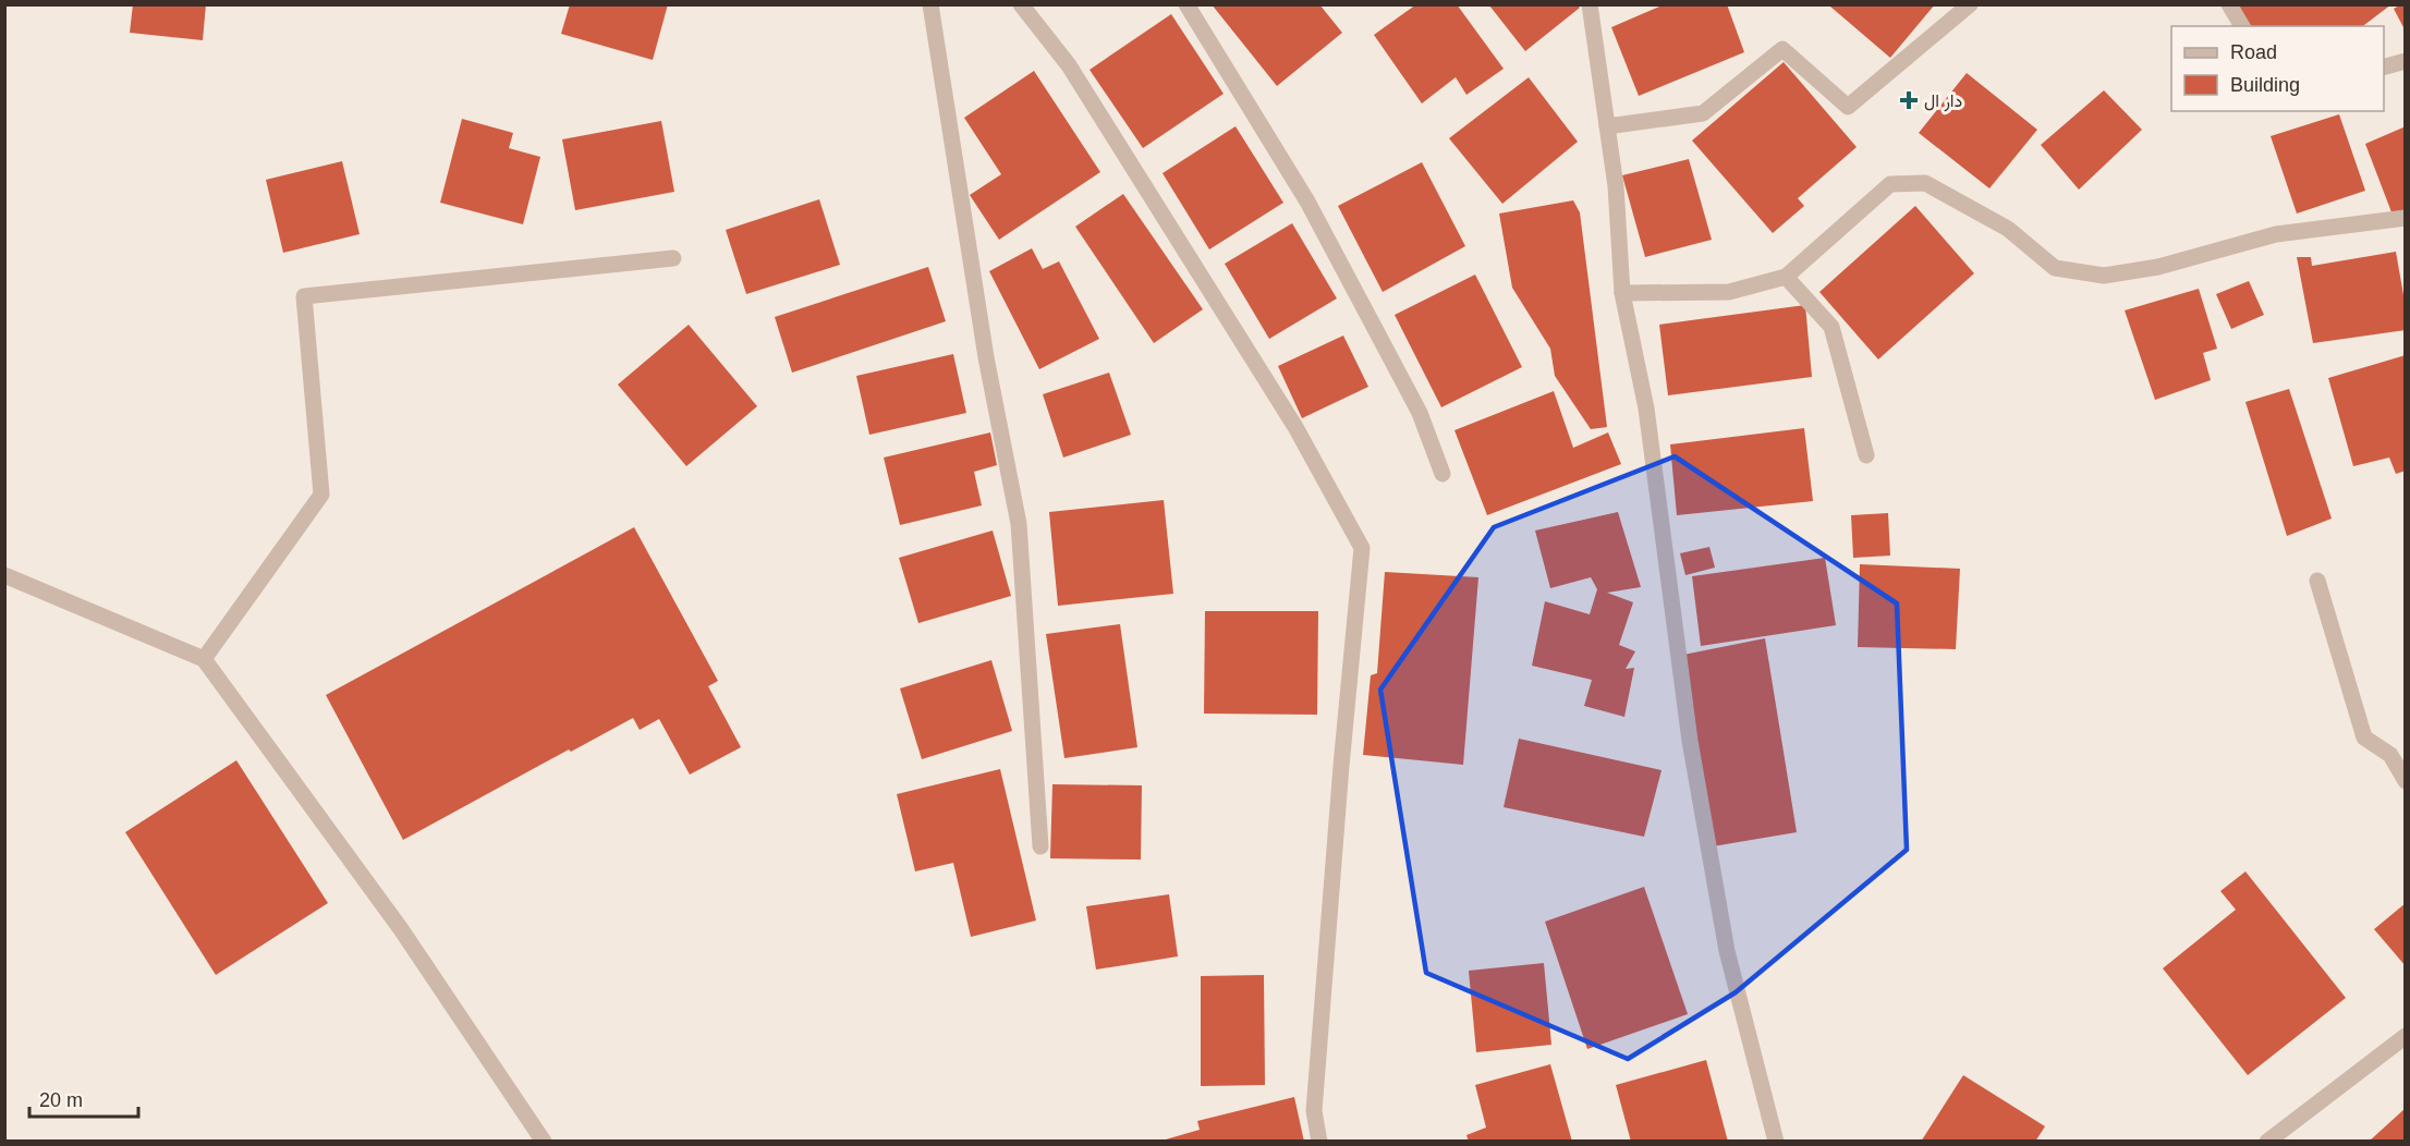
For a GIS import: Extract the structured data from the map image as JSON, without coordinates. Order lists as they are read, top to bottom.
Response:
{
  "places": {
    "health": ["دار ال"]
  },
  "legend": ["Road", "Building"],
  "scale_bar": "20 m"
}
